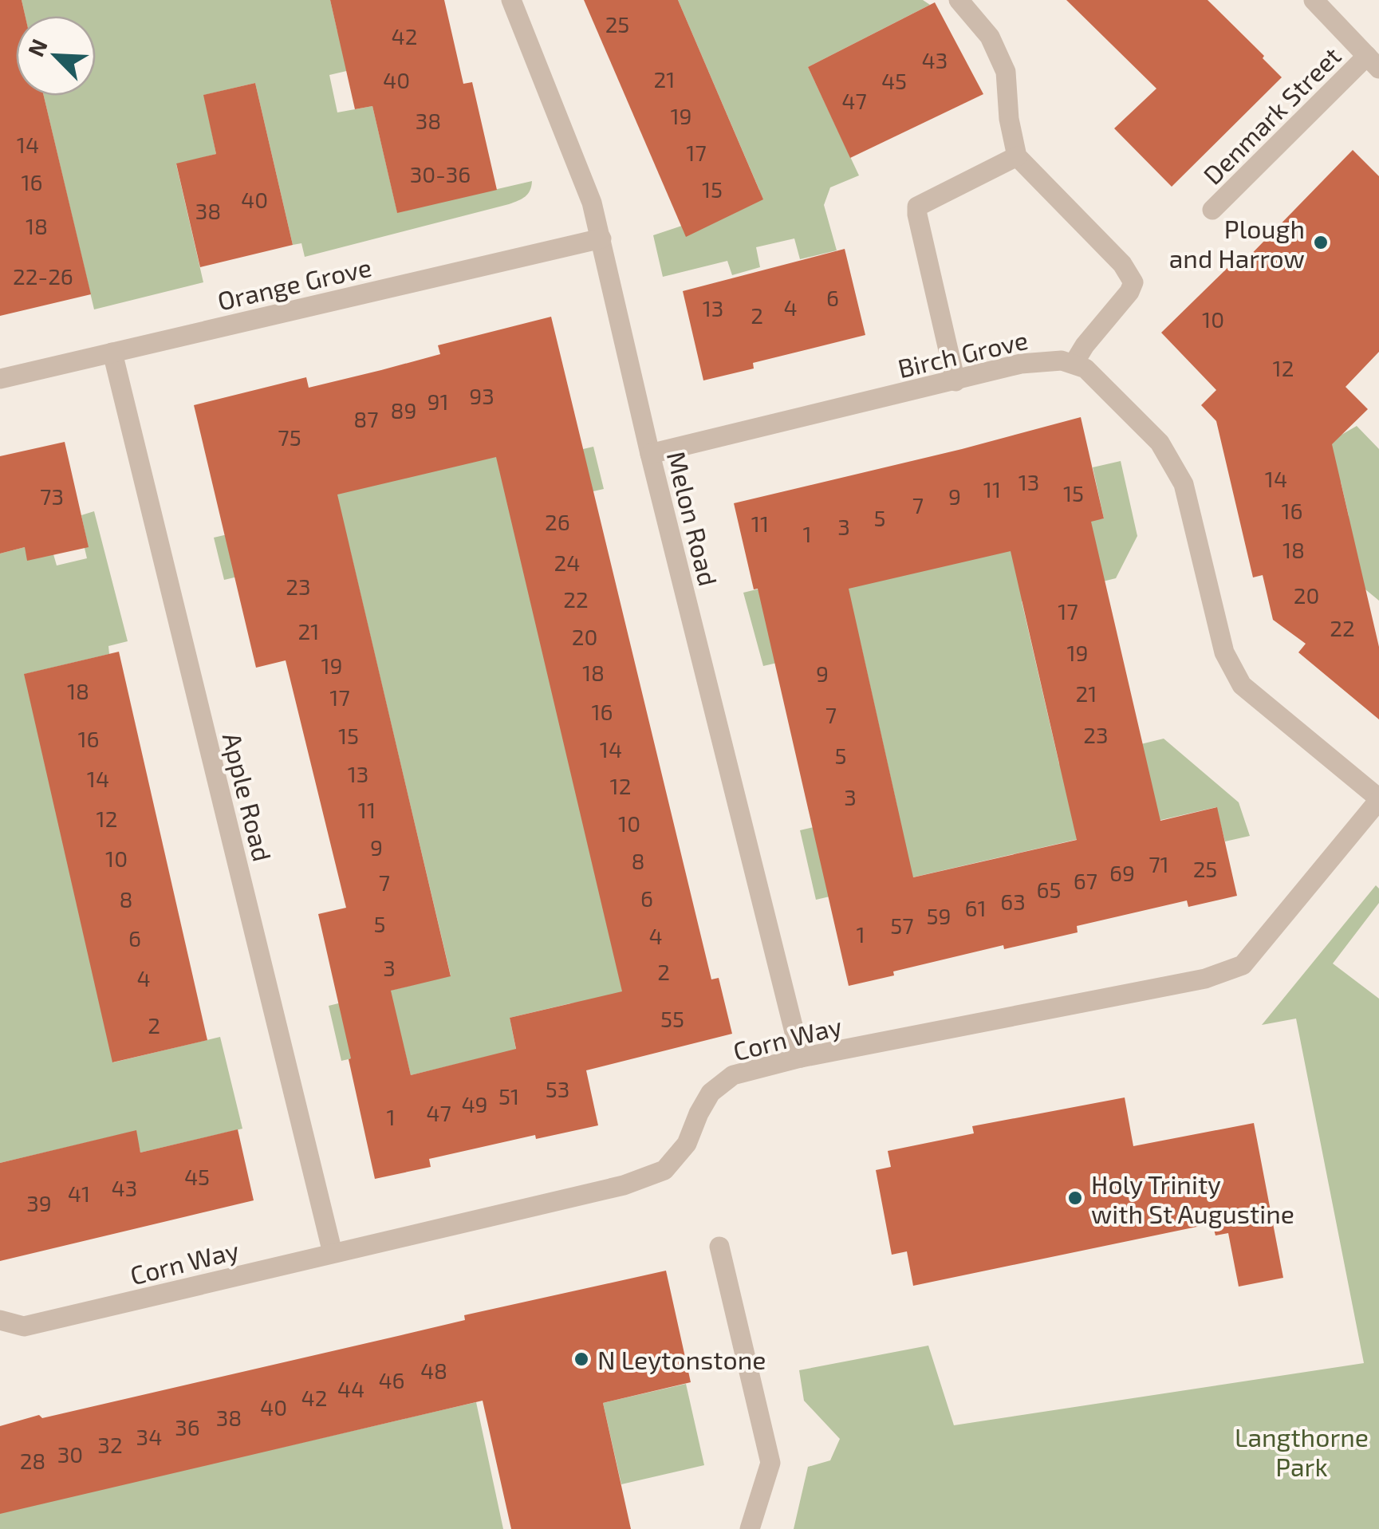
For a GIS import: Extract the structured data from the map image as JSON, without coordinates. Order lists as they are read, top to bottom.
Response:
{
  "streets": {
    "street": [
      "Denmark Street",
      "Orange Grove",
      "Birch Grove",
      "Melon Road",
      "Apple Road",
      "Corn Way"
    ]
  },
  "crossings": [
    ["Orange Grove", "Melon Road"],
    ["Orange Grove", "Apple Road"],
    ["Birch Grove", "Melon Road"],
    ["Melon Road", "Corn Way"],
    ["Apple Road", "Corn Way"]
  ],
  "parks": ["Langthorne Park"],
  "places": ["Plough and Harrow", "Holy Trinity with St Augustine", "N Leytonstone"],
  "house_numbers": [
    "25",
    "42",
    "43",
    "21",
    "40",
    "45",
    "47",
    "19",
    "38",
    "14",
    "17",
    "30-36",
    "16",
    "15",
    "40",
    "38",
    "18",
    "22-26",
    "6",
    "4",
    "13",
    "2",
    "10",
    "12",
    "93",
    "91",
    "89",
    "87",
    "75",
    "14",
    "13",
    "11",
    "15",
    "73",
    "9",
    "7",
    "16",
    "5",
    "26",
    "11",
    "3",
    "1",
    "18",
    "24",
    "23",
    "20",
    "22",
    "17",
    "22",
    "21",
    "20",
    "19",
    "19",
    "18",
    "9",
    "18",
    "21",
    "17",
    "16",
    "7",
    "23",
    "15",
    "16",
    "14",
    "5",
    "13",
    "14",
    "12",
    "3",
    "11",
    "12",
    "10",
    "9",
    "10",
    "8",
    "71",
    "25",
    "69",
    "67",
    "7",
    "65",
    "6",
    "8",
    "63",
    "61",
    "59",
    "5",
    "57",
    "1",
    "4",
    "6",
    "3",
    "2",
    "4",
    "55",
    "2",
    "53",
    "51",
    "49",
    "47",
    "1",
    "45",
    "43",
    "41",
    "39",
    "48",
    "46",
    "44",
    "42",
    "40",
    "38",
    "36",
    "34",
    "32",
    "30",
    "28"
  ],
  "north": "top left"
}
